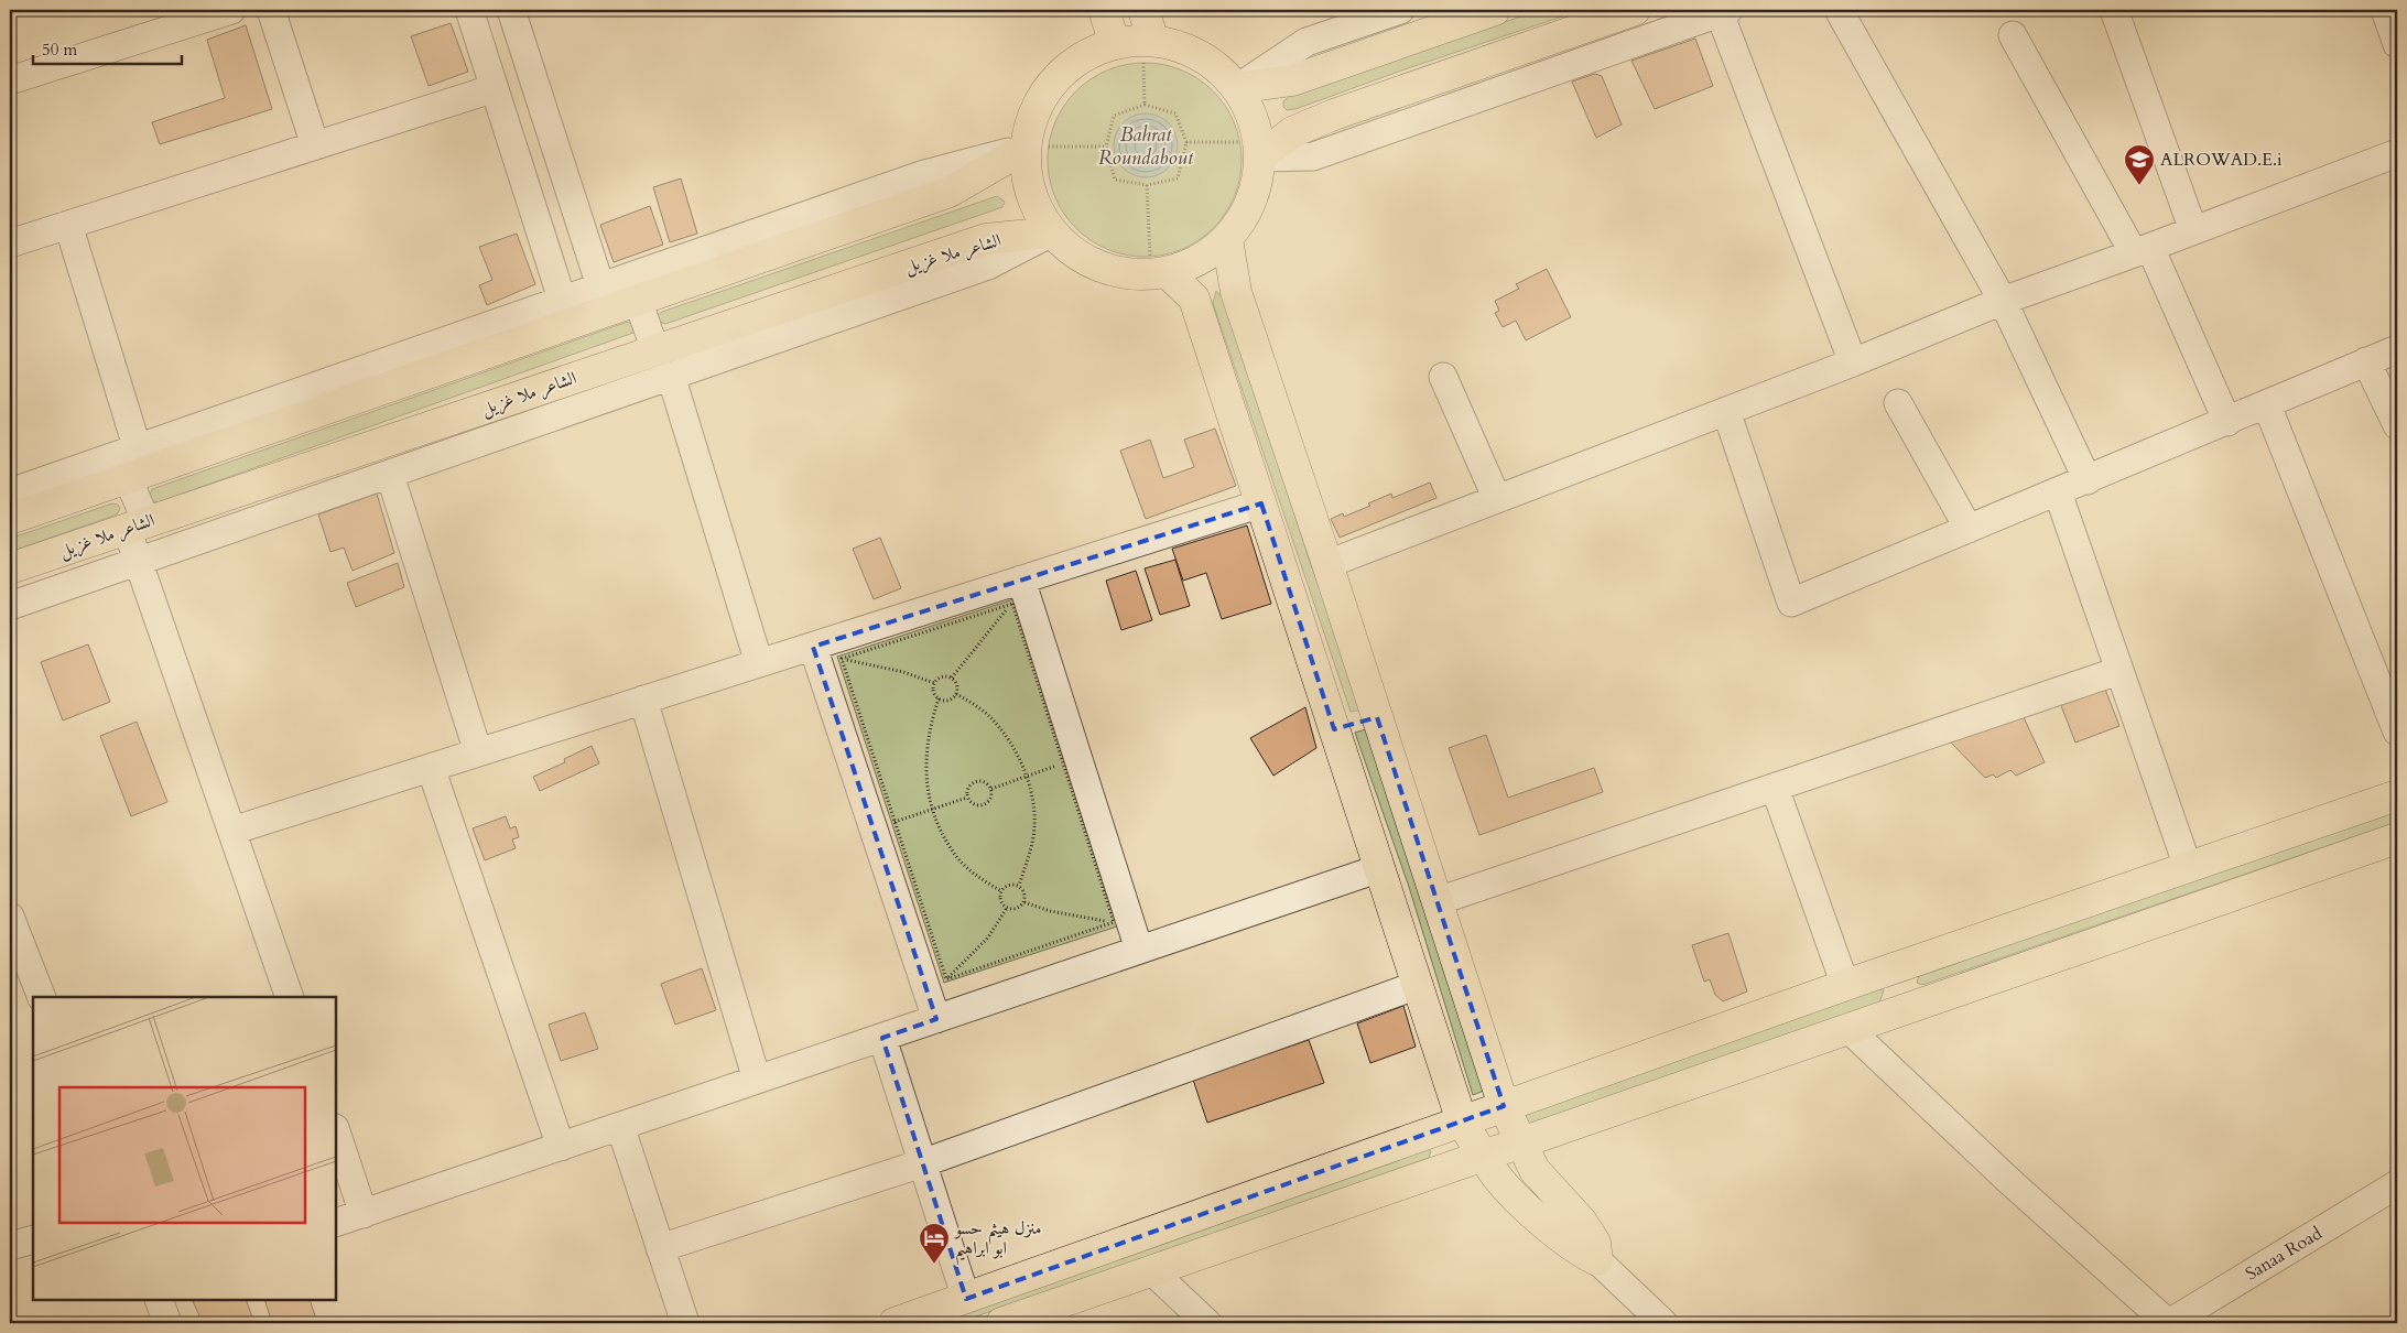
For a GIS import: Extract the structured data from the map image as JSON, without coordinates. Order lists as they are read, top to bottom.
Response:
{
  "streets": {
    "main road": ["الشاعر ملا غزيل"],
    "street": ["Sanaa Road"]
  },
  "water": ["Bahrat Roundabout"],
  "places": {
    "school or university": ["ALROWAD.E.i"],
    "hotel": ["منزل هيثم حسو ابو ابراهيم"]
  },
  "scale_bar": "50 m"
}
